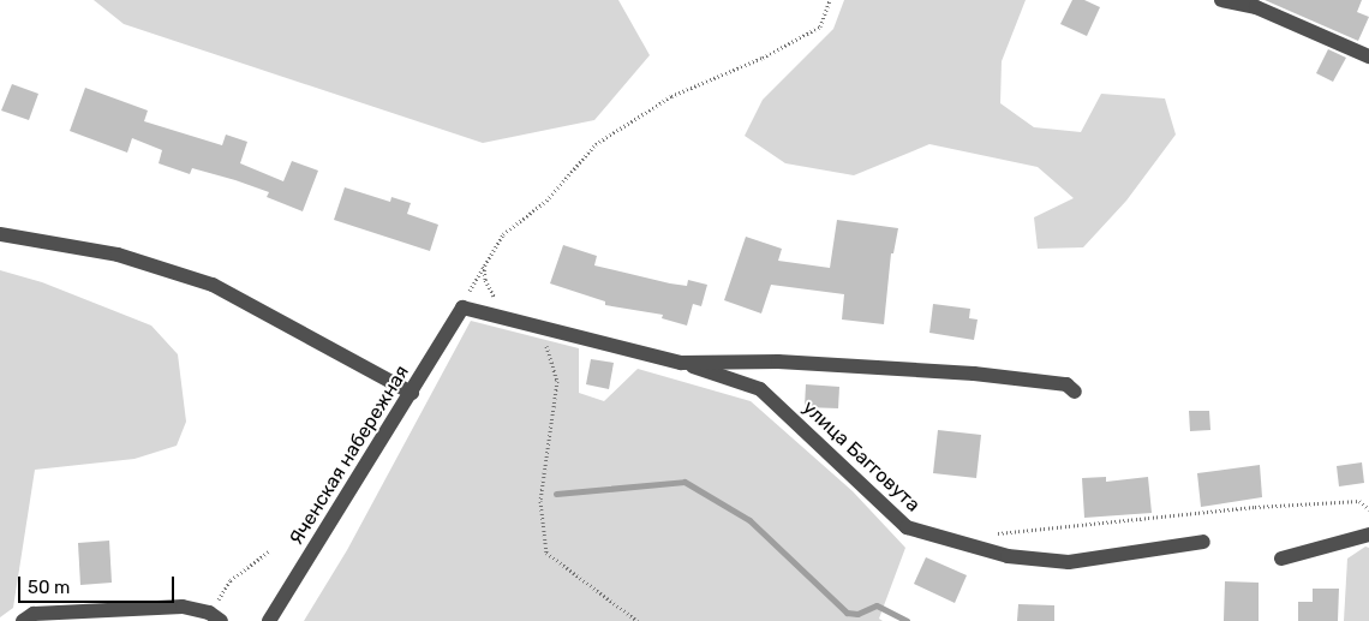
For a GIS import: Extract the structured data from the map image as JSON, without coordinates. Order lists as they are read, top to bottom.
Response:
{
  "streets": {
    "street": ["Яченская набережная", "улица Багговута"]
  },
  "scale_bar": "50 m"
}
